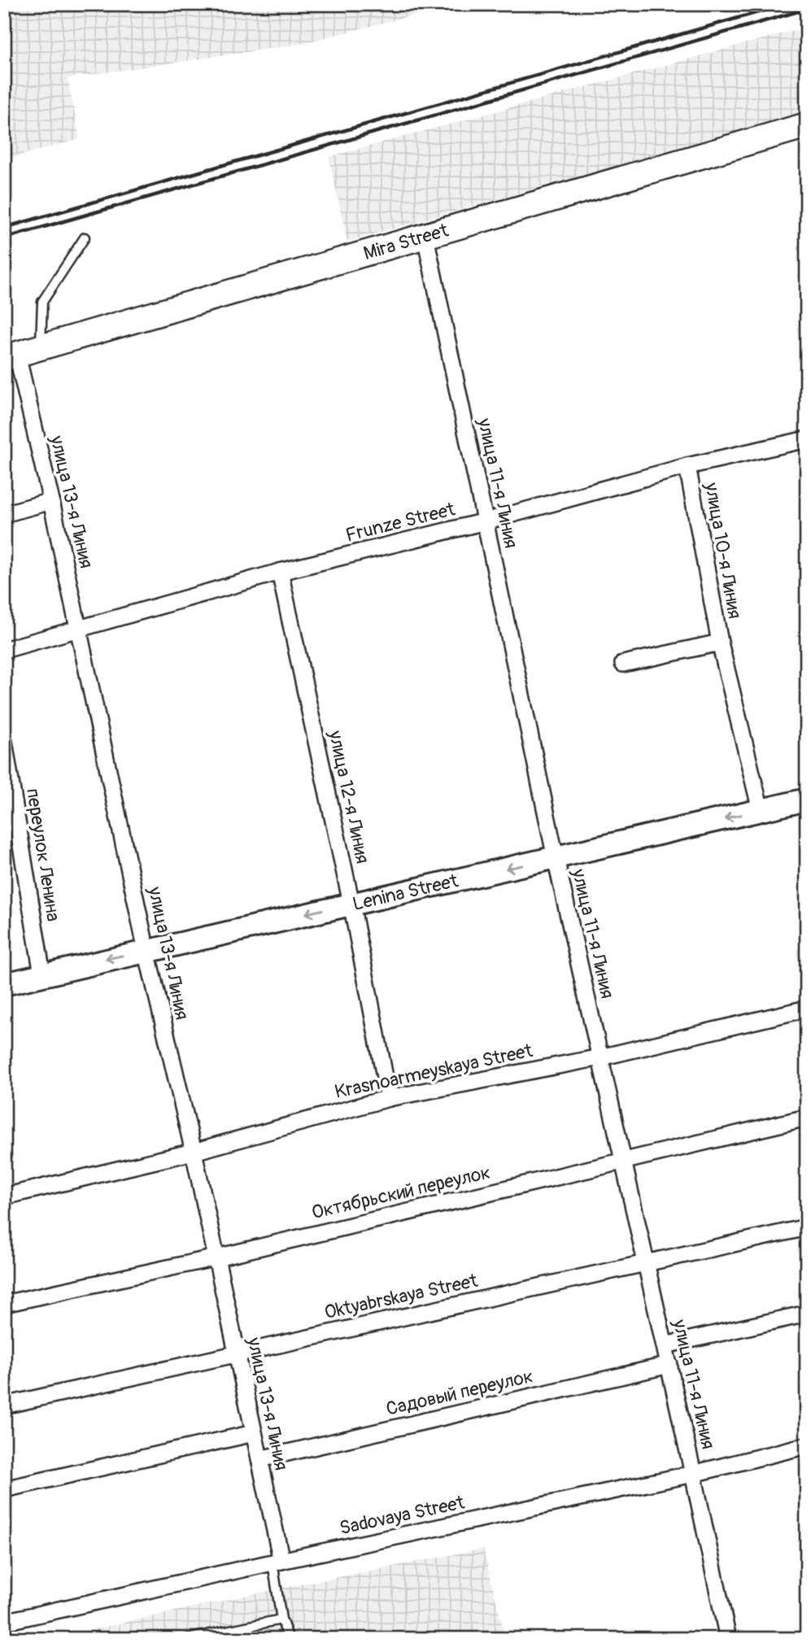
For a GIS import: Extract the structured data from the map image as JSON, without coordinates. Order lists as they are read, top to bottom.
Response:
{
  "streets": {
    "main road": ["Mira Street", "Lenina Street"],
    "street": [
      "улица 11-я Линия",
      "улица 13-я Линия",
      "Frunze Street",
      "улица 10-я Линия",
      "улица 12-я Линия",
      "переулок Ленина",
      "Krasnoarmeyskaya Street",
      "Октябрьский переулок",
      "Oktyabrskaya Street",
      "Садовый переулок",
      "Sadovaya Street"
    ]
  },
  "crossings": [
    ["Mira Street", "улица 11-я Линия"],
    ["Mira Street", "улица 13-я Линия"],
    ["улица 11-я Линия", "Frunze Street"],
    ["улица 11-я Линия", "Lenina Street"],
    ["улица 11-я Линия", "Krasnoarmeyskaya Street"],
    ["улица 11-я Линия", "Октябрьский переулок"],
    ["улица 11-я Линия", "Oktyabrskaya Street"],
    ["улица 11-я Линия", "Садовый переулок"],
    ["улица 11-я Линия", "Sadovaya Street"],
    ["улица 13-я Линия", "Frunze Street"],
    ["улица 13-я Линия", "Lenina Street"],
    ["улица 13-я Линия", "Krasnoarmeyskaya Street"],
    ["улица 13-я Линия", "Октябрьский переулок"],
    ["улица 13-я Линия", "Oktyabrskaya Street"],
    ["улица 13-я Линия", "Садовый переулок"],
    ["улица 13-я Линия", "Sadovaya Street"],
    ["Frunze Street", "улица 10-я Линия"],
    ["Frunze Street", "улица 12-я Линия"],
    ["улица 10-я Линия", "Lenina Street"],
    ["улица 12-я Линия", "Lenina Street"],
    ["улица 12-я Линия", "Krasnoarmeyskaya Street"],
    ["переулок Ленина", "Lenina Street"]
  ],
  "one_way": ["Lenina Street"]
}
